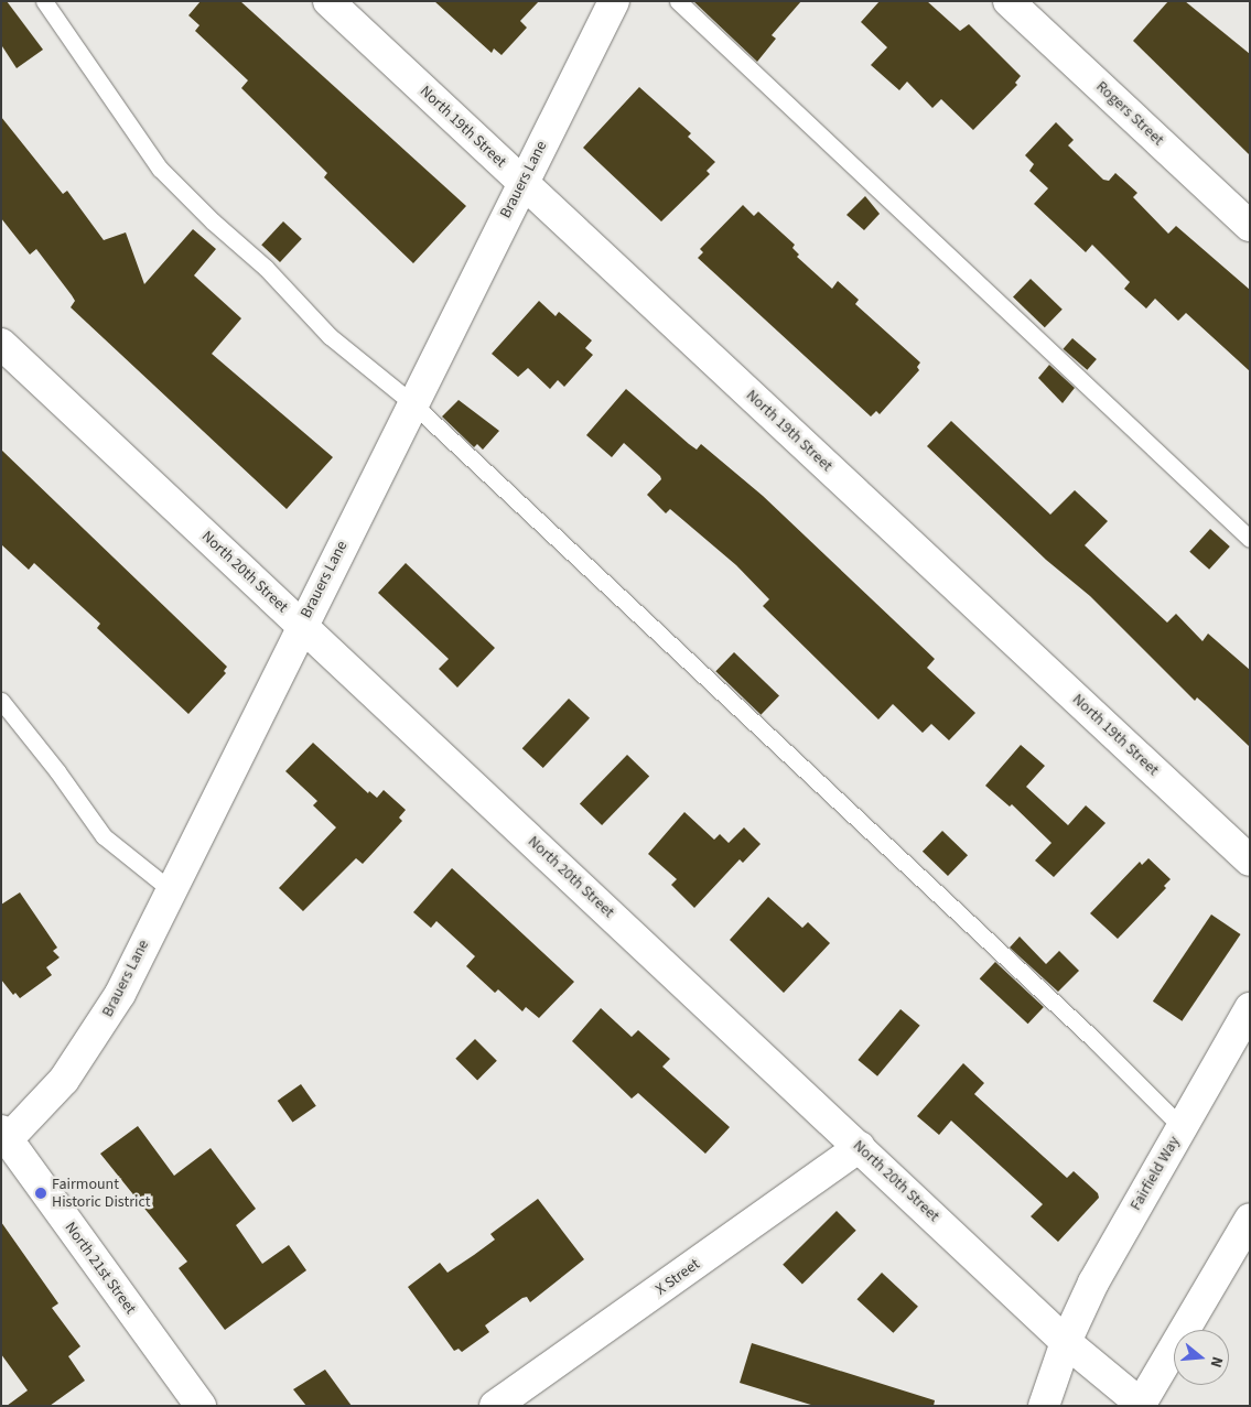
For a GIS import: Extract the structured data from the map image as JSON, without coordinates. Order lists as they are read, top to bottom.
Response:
{
  "streets": {
    "street": [
      "Rogers Street",
      "North 19th Street",
      "Brauers Lane",
      "North 20th Street",
      "Fairfield Way",
      "North 21st Street",
      "X Street"
    ]
  },
  "crossings": [
    ["North 19th Street", "Brauers Lane"],
    ["Brauers Lane", "North 20th Street"],
    ["Brauers Lane", "North 21st Street"],
    ["North 20th Street", "Fairfield Way"],
    ["North 20th Street", "X Street"]
  ],
  "places": ["Fairmount Historic District"],
  "north": "right"
}
